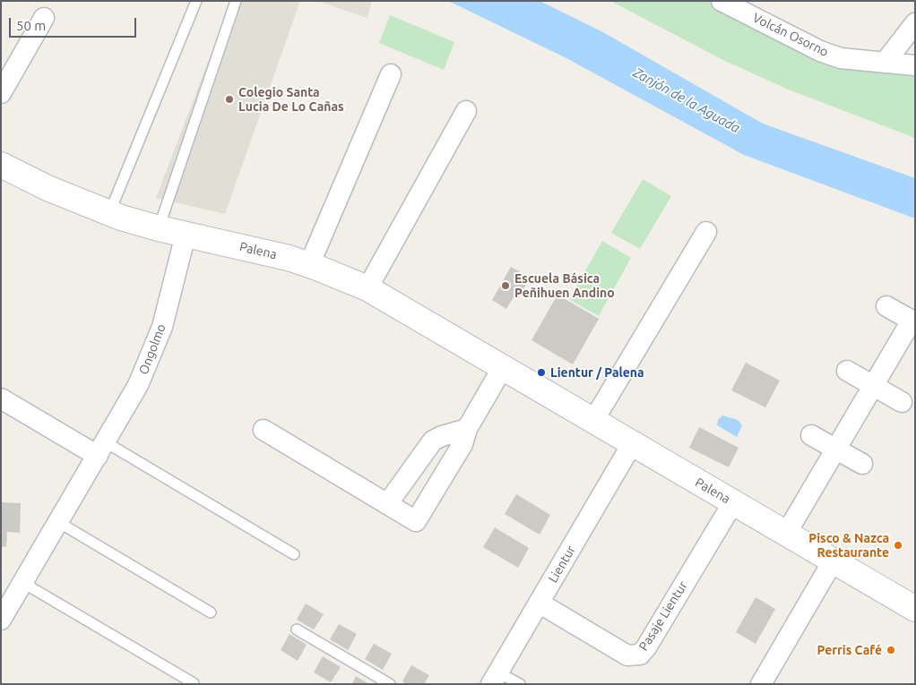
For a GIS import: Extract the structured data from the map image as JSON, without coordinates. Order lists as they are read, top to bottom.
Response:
{
  "streets": {
    "street": [
      "Volcán Osorno",
      "Palena",
      "Ongolmo",
      "Lientur",
      "Pasaje Lientur"
    ]
  },
  "crossings": [
    ["Palena", "Ongolmo"],
    ["Palena", "Lientur"],
    ["Palena", "Pasaje Lientur"],
    ["Lientur", "Pasaje Lientur"]
  ],
  "water": ["Zanjón de la Aguada"],
  "places": [
    "Colegio Santa Lucia De Lo Cañas",
    "Escuela Básica Peñihuen Andino",
    "Lientur / Palena",
    "Pisco & Nazca Restaurante",
    "Perris Café"
  ],
  "scale_bar": "50 m"
}
